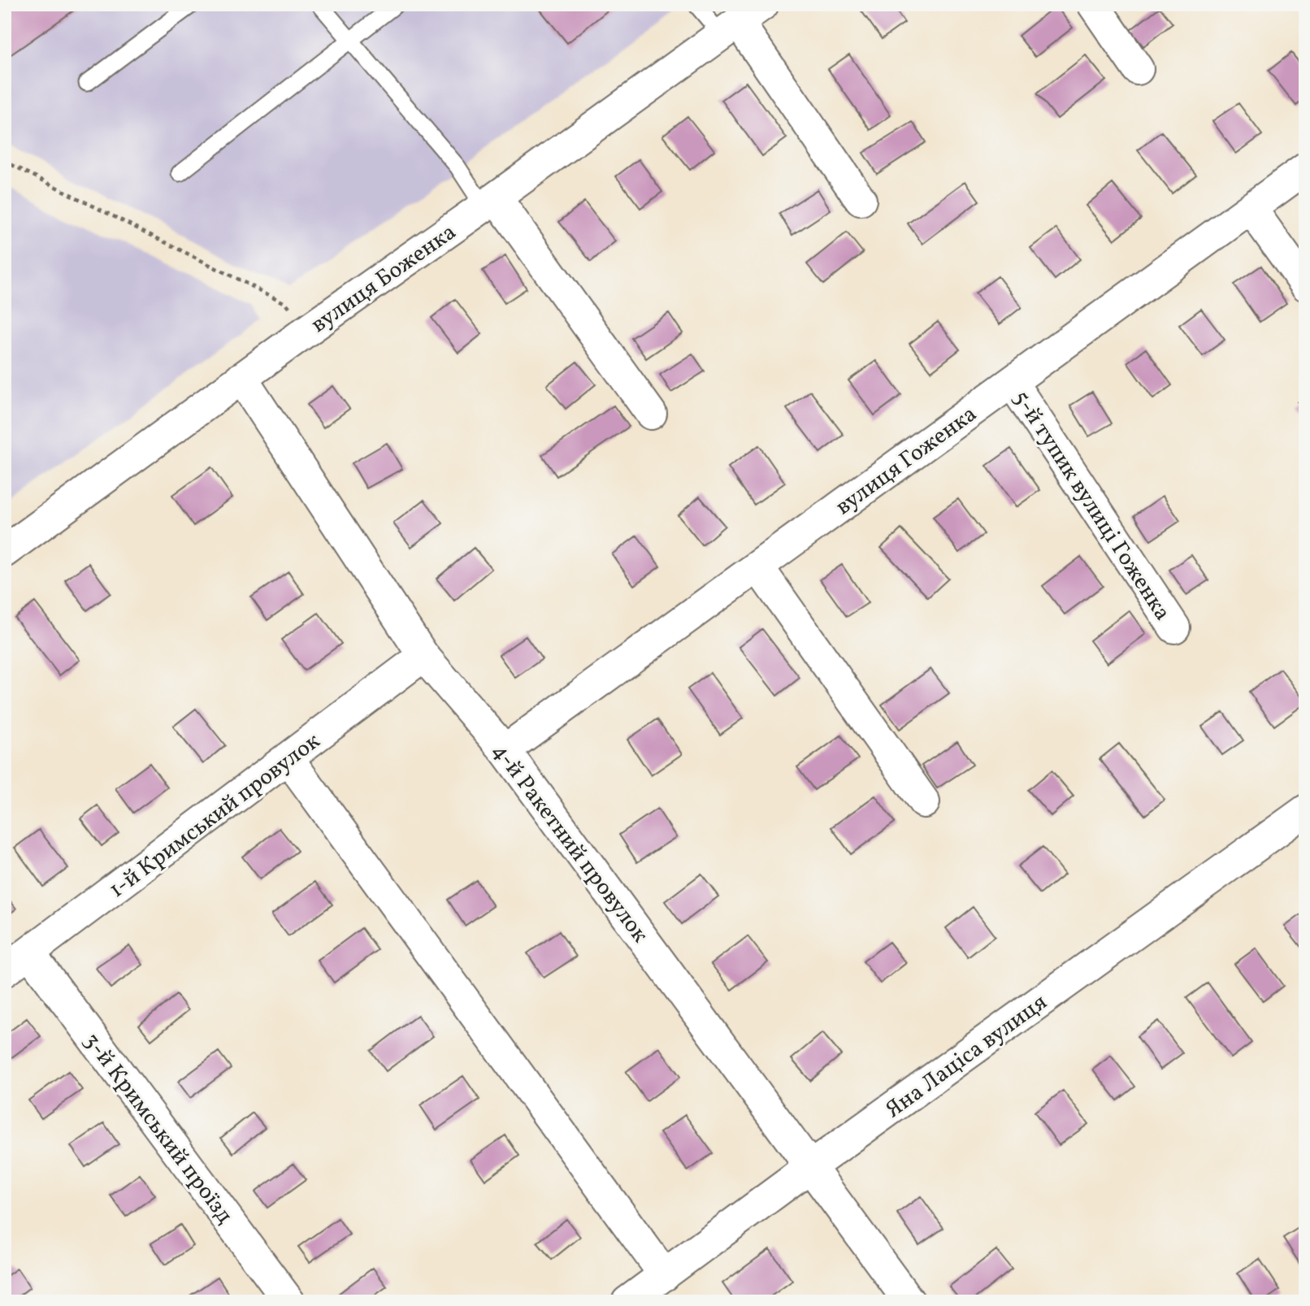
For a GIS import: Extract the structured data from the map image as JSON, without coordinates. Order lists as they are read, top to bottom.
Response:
{
  "streets": {
    "street": [
      "вулиця Боженка",
      "вулиця Гоженка",
      "5-й тупик вулиці Гоженка",
      "1-й Кримський провулок",
      "4-й Ракетний провулок",
      "Яна Лаціса вулиця",
      "3-й Кримський проїзд"
    ]
  },
  "crossings": [
    ["вулиця Боженка", "4-й Ракетний провулок"],
    ["вулиця Гоженка", "5-й тупик вулиці Гоженка"],
    ["вулиця Гоженка", "4-й Ракетний провулок"],
    ["1-й Кримський провулок", "4-й Ракетний провулок"],
    ["1-й Кримський провулок", "3-й Кримський проїзд"],
    ["4-й Ракетний провулок", "Яна Лаціса вулиця"]
  ]
}
